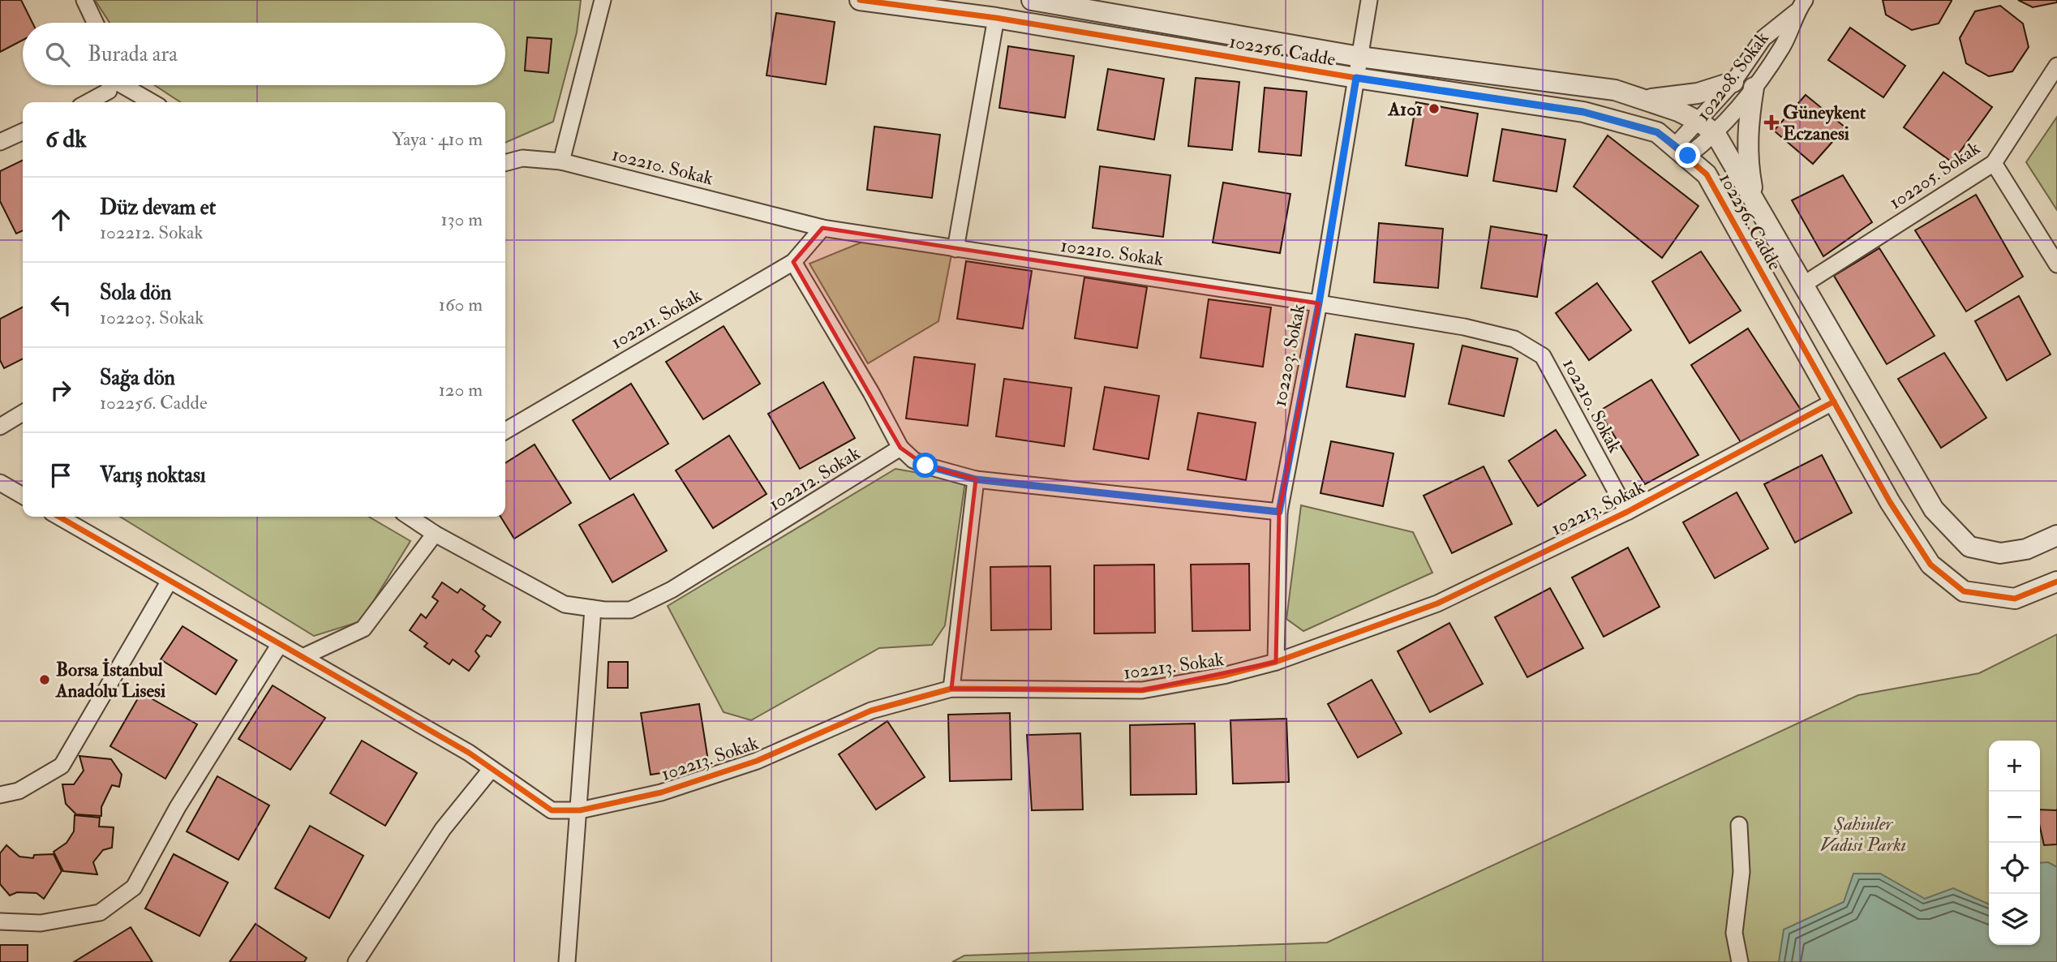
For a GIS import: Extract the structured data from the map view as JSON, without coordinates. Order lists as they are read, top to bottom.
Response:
{
  "streets": {
    "street": [
      "102256. Cadde",
      "102208. Sokak",
      "102210. Sokak",
      "102205. Sokak",
      "102211. Sokak",
      "102203. Sokak",
      "102212. Sokak",
      "102213. Sokak"
    ]
  },
  "crossings": [
    ["102256. Cadde", "102208. Sokak"],
    ["102256. Cadde", "102205. Sokak"],
    ["102256. Cadde", "102203. Sokak"],
    ["102256. Cadde", "102213. Sokak"],
    ["102210. Sokak", "102211. Sokak"],
    ["102210. Sokak", "102203. Sokak"],
    ["102210. Sokak", "102213. Sokak"],
    ["102203. Sokak", "102213. Sokak"]
  ],
  "parks": ["Şahinler Vadisi Parkı"],
  "places": {
    "other": ["A101", "Borsa İstanbul Anadolu Lisesi"],
    "health": ["Güneykent Eczanesi"]
  },
  "page": {
    "search": "Burada ara",
    "heading": ["6 dk", "Yaya · 410 m"],
    "list": [
      ["Düz devam et", "102212. Sokak", "130 m"],
      ["Sola dön", "102203. Sokak", "160 m"],
      ["Sağa dön", "102256. Cadde", "120 m"],
      "Varış noktası"
    ],
    "map_buttons": ["+", "−"]
  }
}
